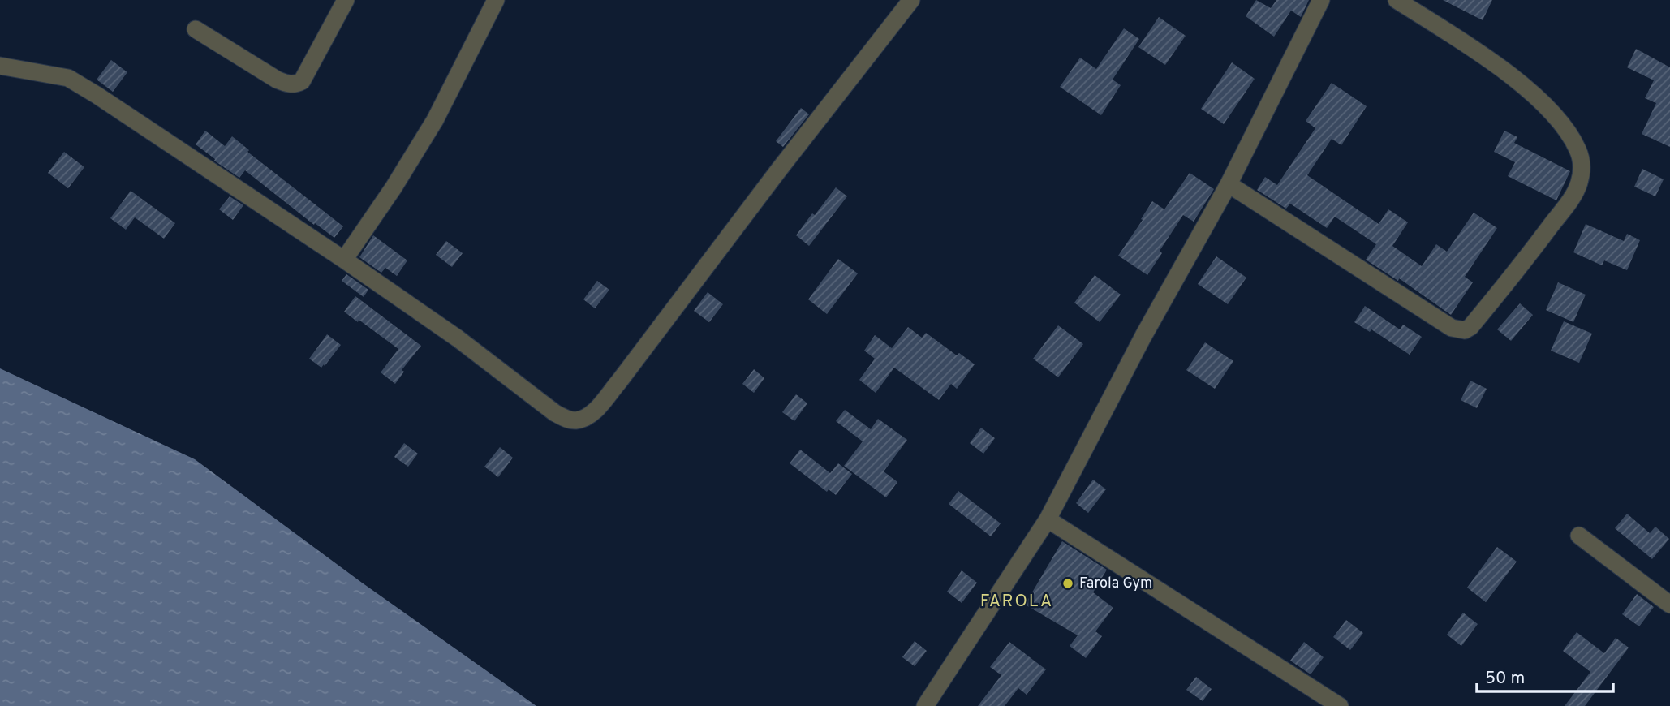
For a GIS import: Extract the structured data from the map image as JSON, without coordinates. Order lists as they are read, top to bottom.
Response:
{
  "districts": ["FAROLA"],
  "places": ["Farola Gym"],
  "scale_bar": "50 m"
}
